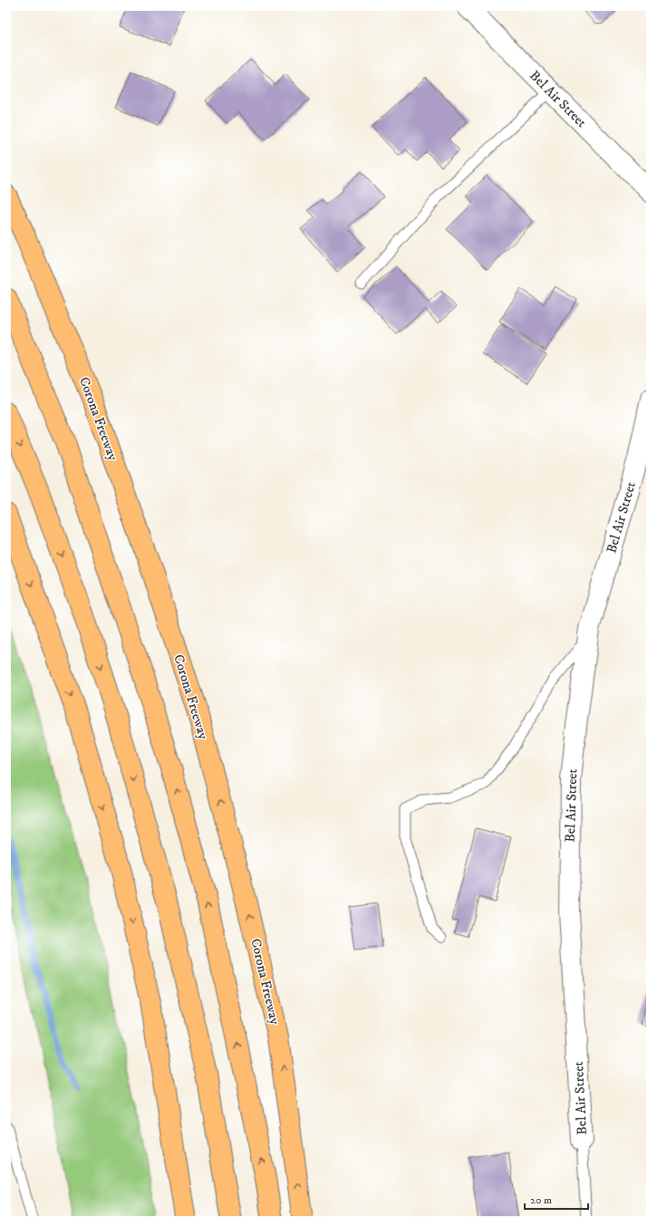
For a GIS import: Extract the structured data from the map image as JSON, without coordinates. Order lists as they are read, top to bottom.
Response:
{
  "streets": {
    "highway": ["Corona Freeway"],
    "street": ["Bel Air Street"]
  },
  "scale_bar": "20 m"
}
